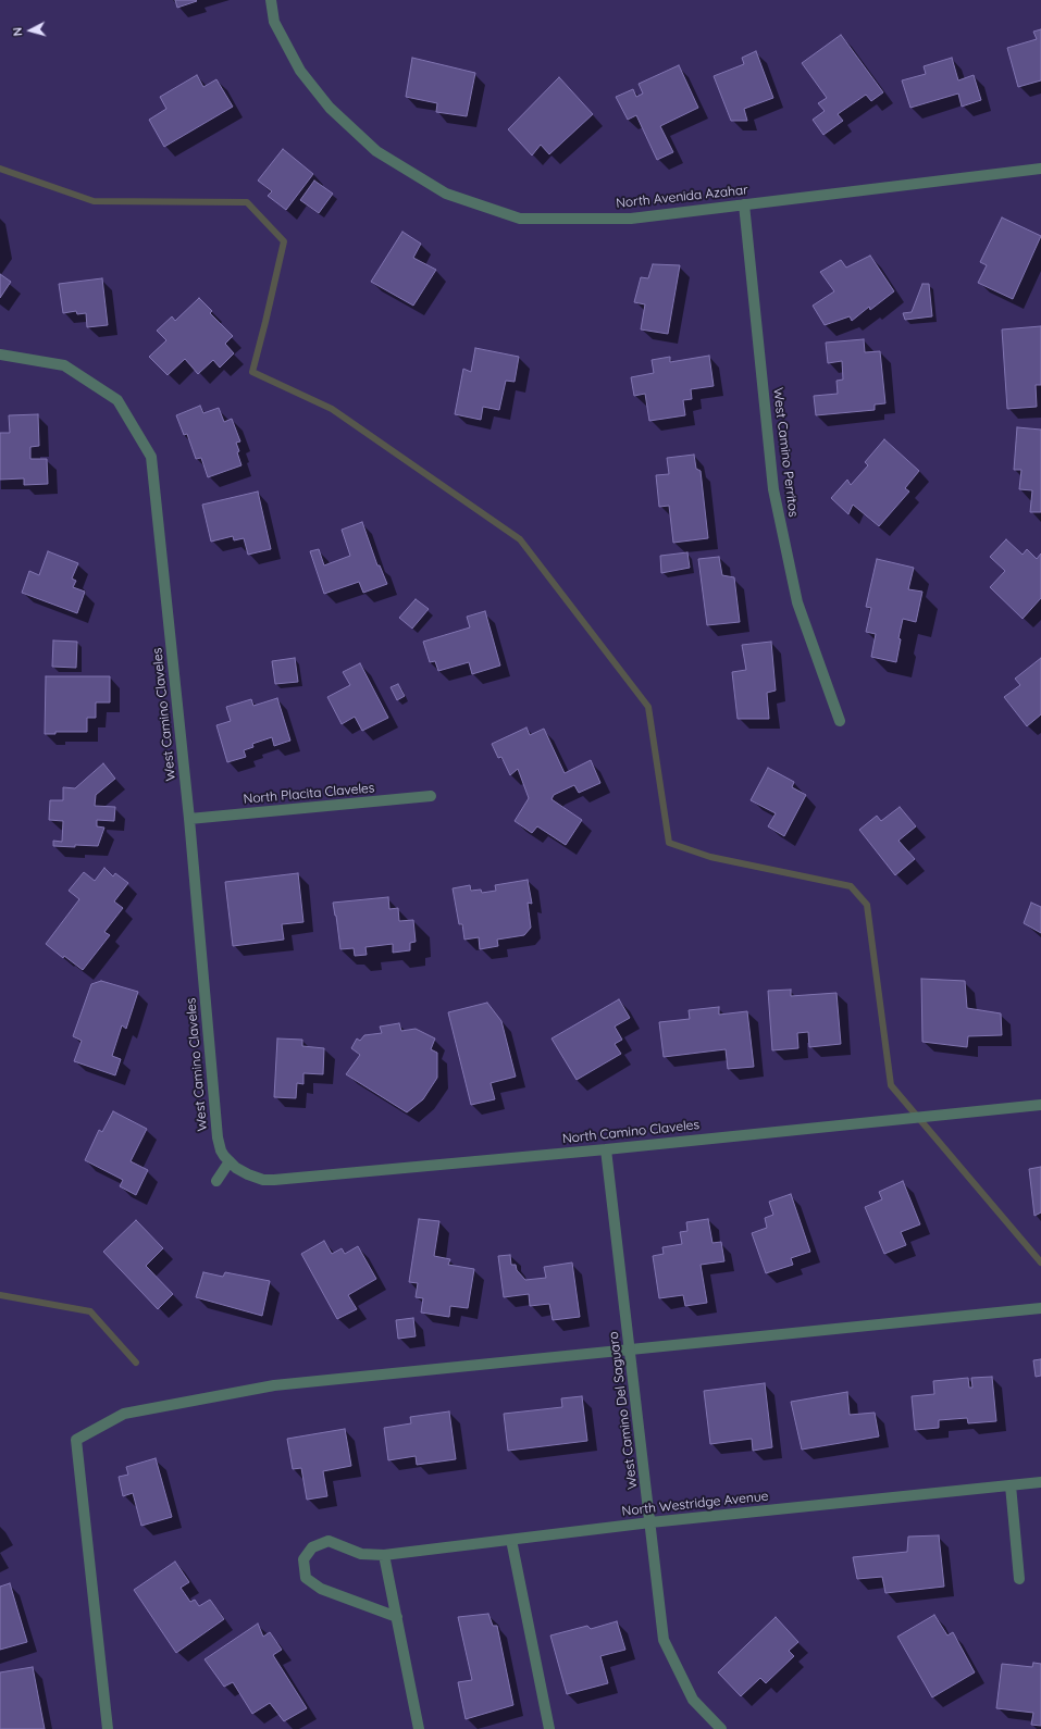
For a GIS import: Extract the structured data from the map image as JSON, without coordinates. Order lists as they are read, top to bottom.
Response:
{
  "streets": {
    "street": [
      "North Avenida Azahar",
      "West Camino Perritos",
      "West Camino Claveles",
      "North Placita Claveles",
      "North Camino Claveles",
      "West Camino Del Saguaro",
      "North Westridge Avenue"
    ]
  },
  "crossings": [
    ["North Avenida Azahar", "West Camino Perritos"],
    ["West Camino Claveles", "North Placita Claveles"],
    ["West Camino Claveles", "North Camino Claveles"],
    ["North Camino Claveles", "West Camino Del Saguaro"],
    ["West Camino Del Saguaro", "North Westridge Avenue"]
  ],
  "north": "left"
}
